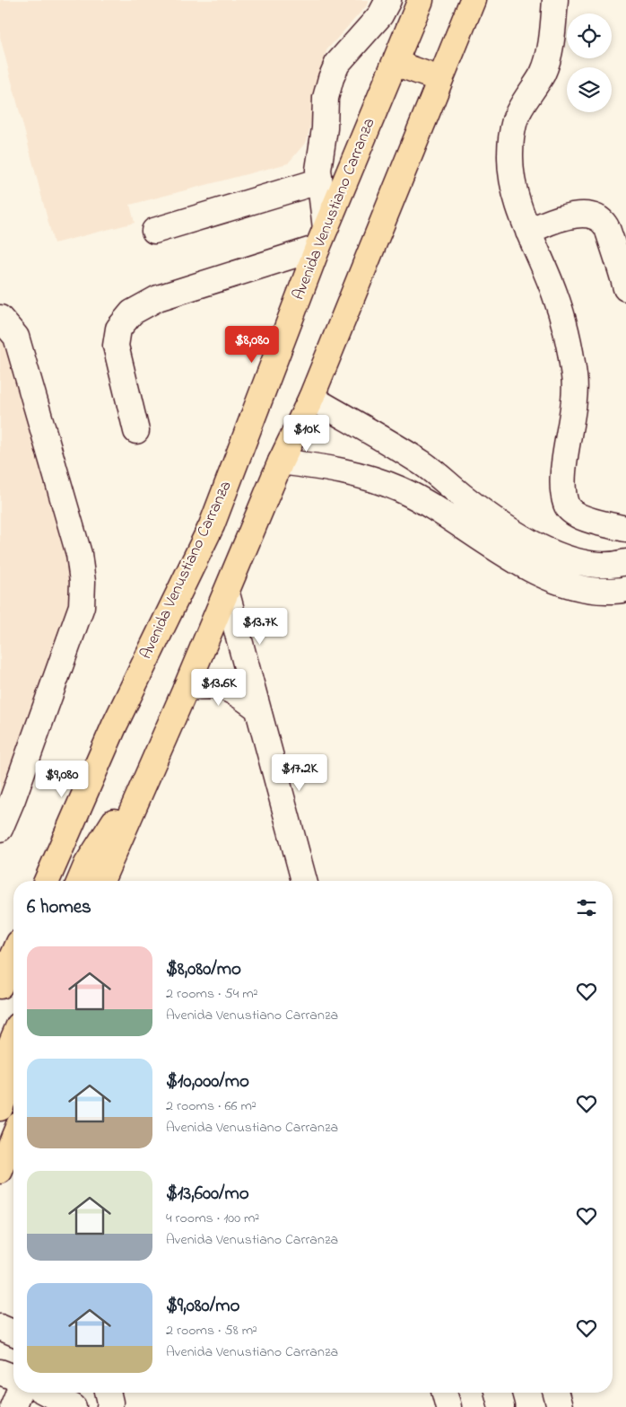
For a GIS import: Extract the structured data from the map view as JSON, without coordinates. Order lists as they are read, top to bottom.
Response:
{
  "streets": {
    "main road": ["Avenida Venustiano Carranza"]
  },
  "page": {
    "price": [
      "$8,080",
      "$10K",
      "$13.7K",
      "$13.6K",
      "$17.2K",
      "$9,080"
    ],
    "heading": "6 homes",
    "list": [
      {
        "name": "$8,080/mo",
        "note": "2 rooms · 54 m² · Avenida Venustiano Carranza"
      },
      {
        "name": "$10,000/mo",
        "note": "2 rooms · 66 m² · Avenida Venustiano Carranza"
      },
      {
        "name": "$13,600/mo",
        "note": "4 rooms · 100 m² · Avenida Venustiano Carranza"
      },
      {
        "name": "$9,080/mo",
        "note": "2 rooms · 58 m² · Avenida Venustiano Carranza"
      }
    ]
  }
}
